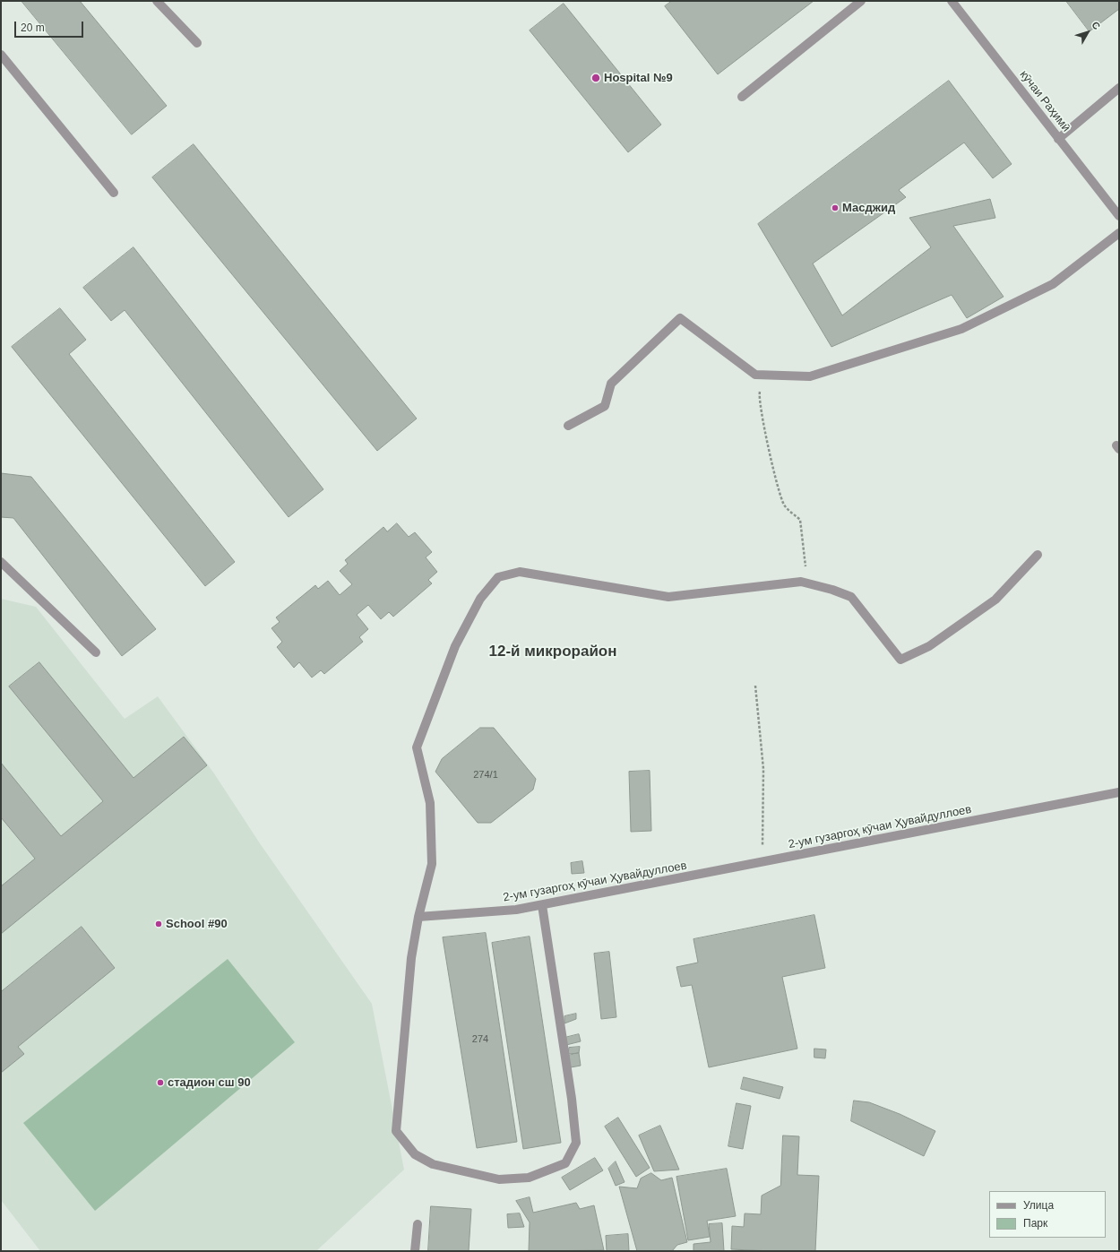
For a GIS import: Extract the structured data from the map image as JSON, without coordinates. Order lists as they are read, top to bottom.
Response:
{
  "streets": {
    "street": ["кӯчаи Раҳимӣ", "2-ум гузаргоҳ кӯчаи Ҳувайдуллоев"]
  },
  "districts": ["12-й микрорайон"],
  "places": [
    "Hospital №9",
    "Масджид",
    "School #90",
    "стадион сш 90"
  ],
  "house_numbers": ["274/1", "274"],
  "legend": ["Улица", "Парк"],
  "scale_bar": "20 m",
  "north": "top right"
}
